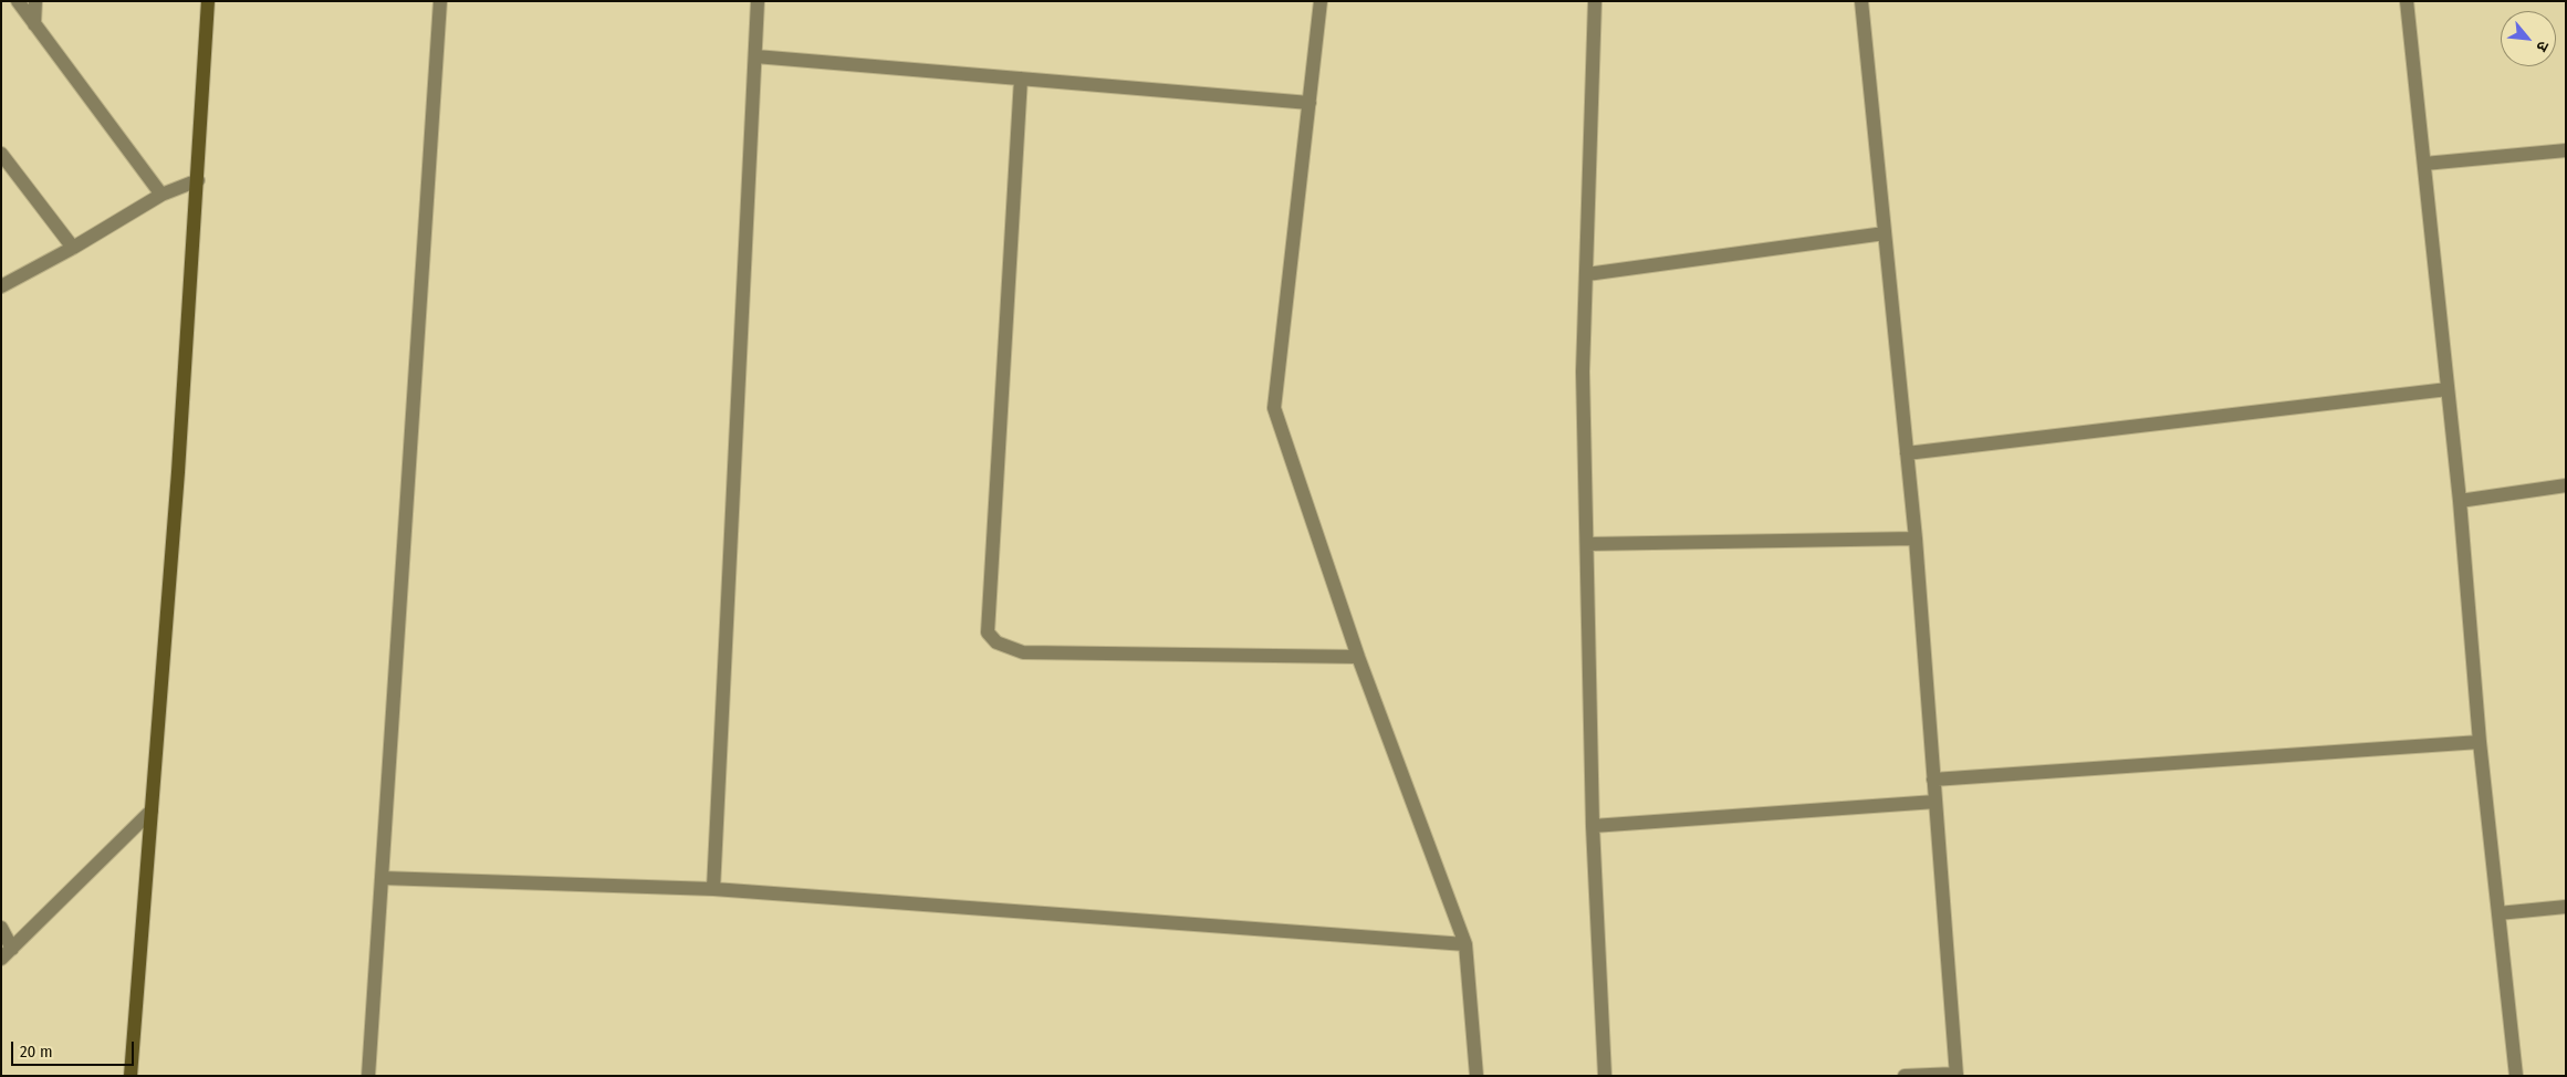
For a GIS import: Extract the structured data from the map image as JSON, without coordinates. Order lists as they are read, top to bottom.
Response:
{
  "scale_bar": "20 m",
  "north": "bottom right"
}
